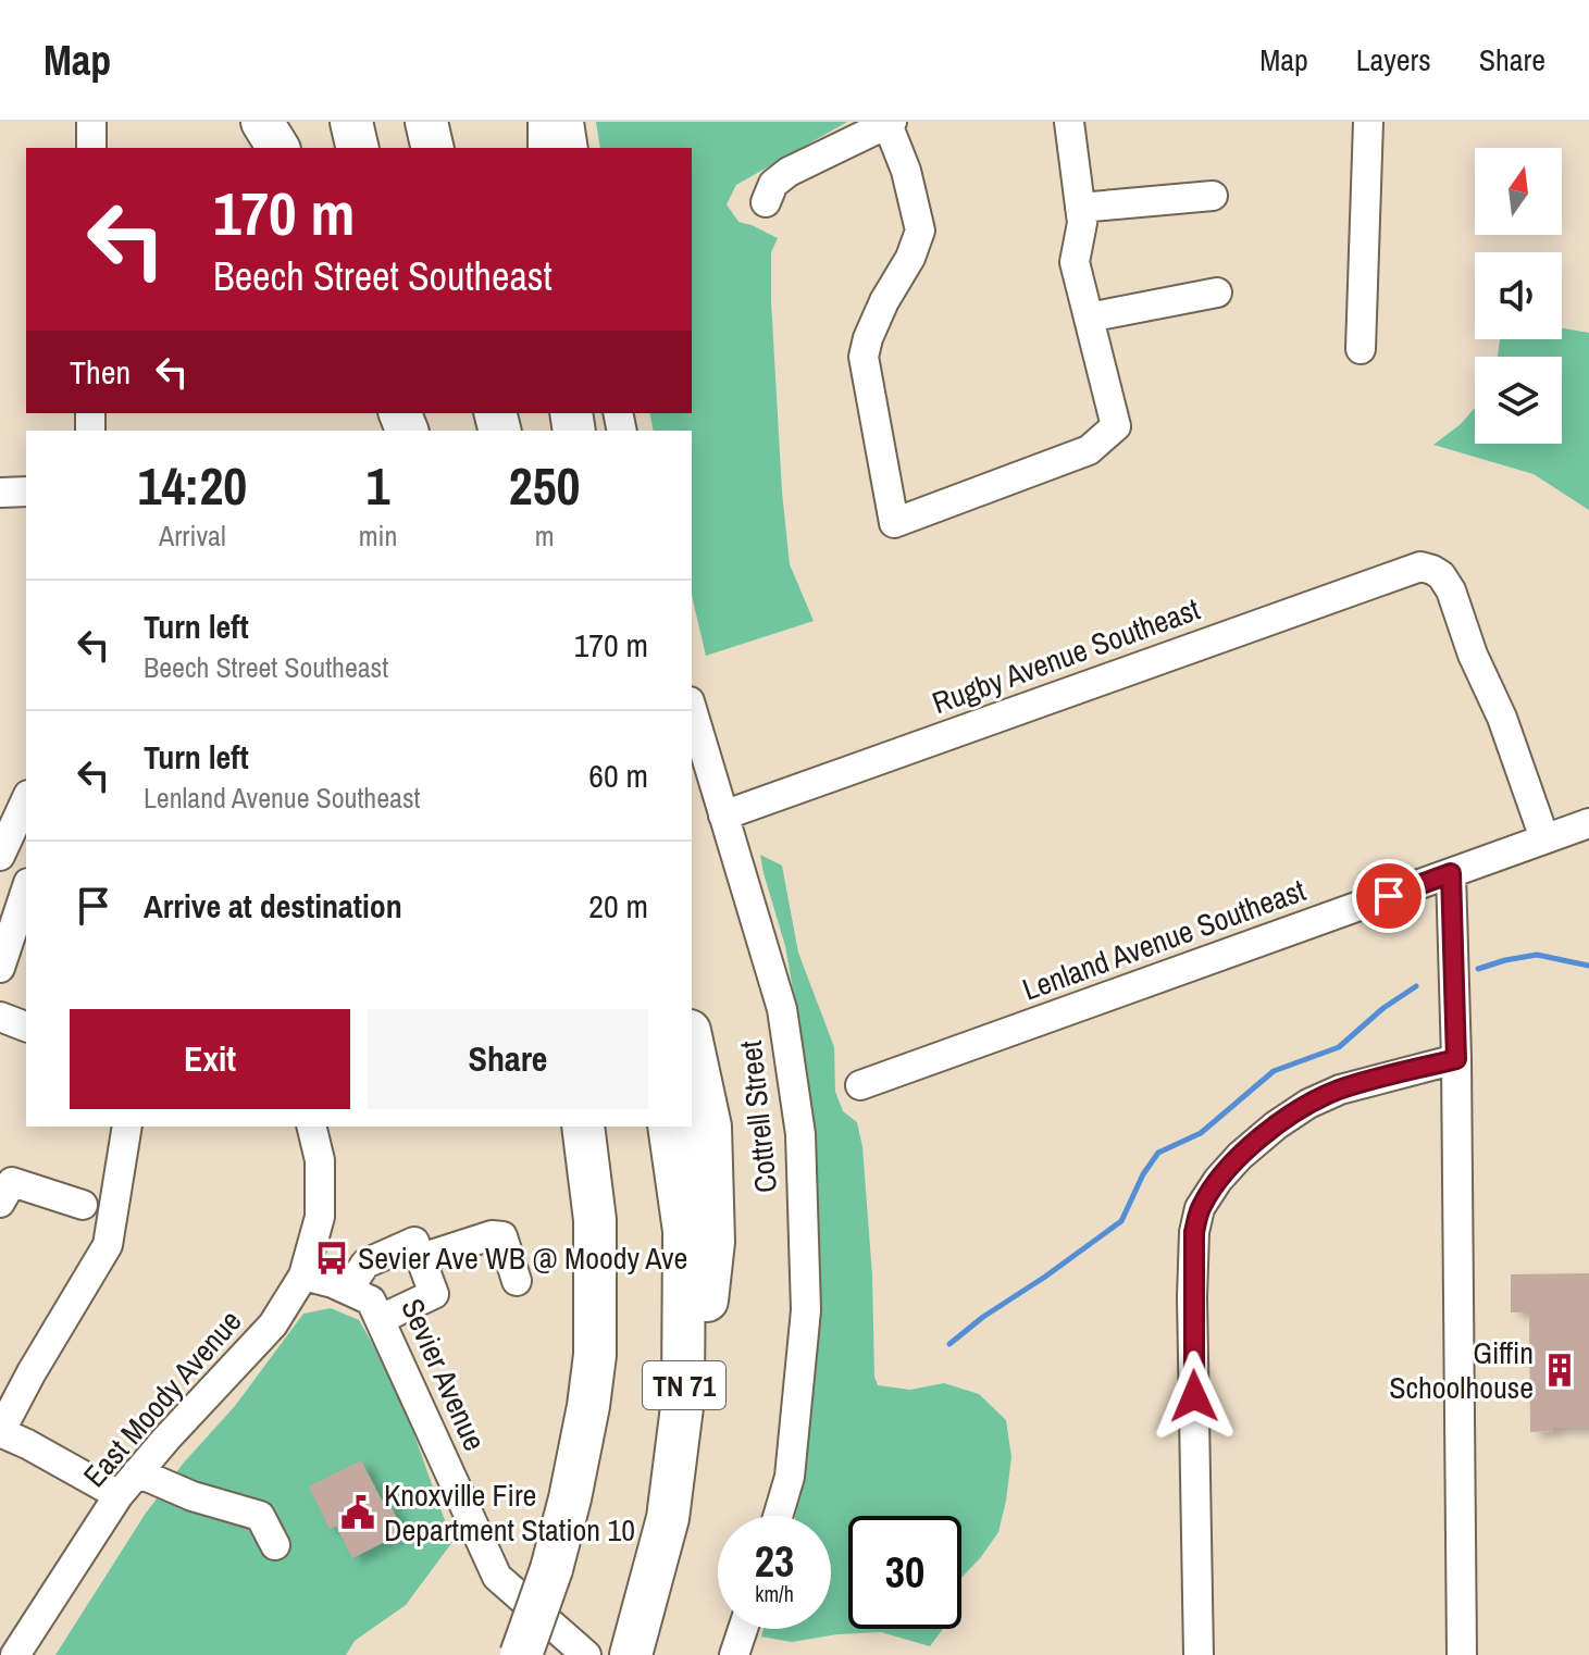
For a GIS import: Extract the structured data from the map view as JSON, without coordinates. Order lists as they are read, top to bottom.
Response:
{
  "streets": {
    "highway": ["TN 71"],
    "street": [
      "Rugby Avenue Southeast",
      "Lenland Avenue Southeast",
      "Cottrell Street",
      "Sevier Avenue",
      "East Moody Avenue"
    ]
  },
  "crossings": [
    ["Rugby Avenue Southeast", "Lenland Avenue Southeast"],
    ["Rugby Avenue Southeast", "Cottrell Street"],
    ["Sevier Avenue", "East Moody Avenue"]
  ],
  "places": {
    "bus stop": ["Sevier Ave WB @ Moody Ave"],
    "building": ["Giffin Schoolhouse"],
    "public building": ["Knoxville Fire Department Station 10"]
  },
  "north": "top",
  "page": {
    "header": "Map",
    "nav": ["Map", "Layers", "Share"],
    "turn": ["170 m", "Beech Street Southeast"],
    "then": "Then",
    "eta": [
      "14:20",
      "Arrival",
      "1",
      "min",
      "250",
      "m"
    ],
    "list": [
      {
        "name": "Turn left",
        "note": "Beech Street Southeast",
        "value": "170 m"
      },
      {
        "name": "Turn left",
        "note": "Lenland Avenue Southeast",
        "value": "60 m"
      },
      {
        "name": "Arrive at destination",
        "value": "20 m"
      }
    ],
    "buttons": ["Exit", "Share"],
    "speed": "23 km/h",
    "limit": "30"
  }
}
